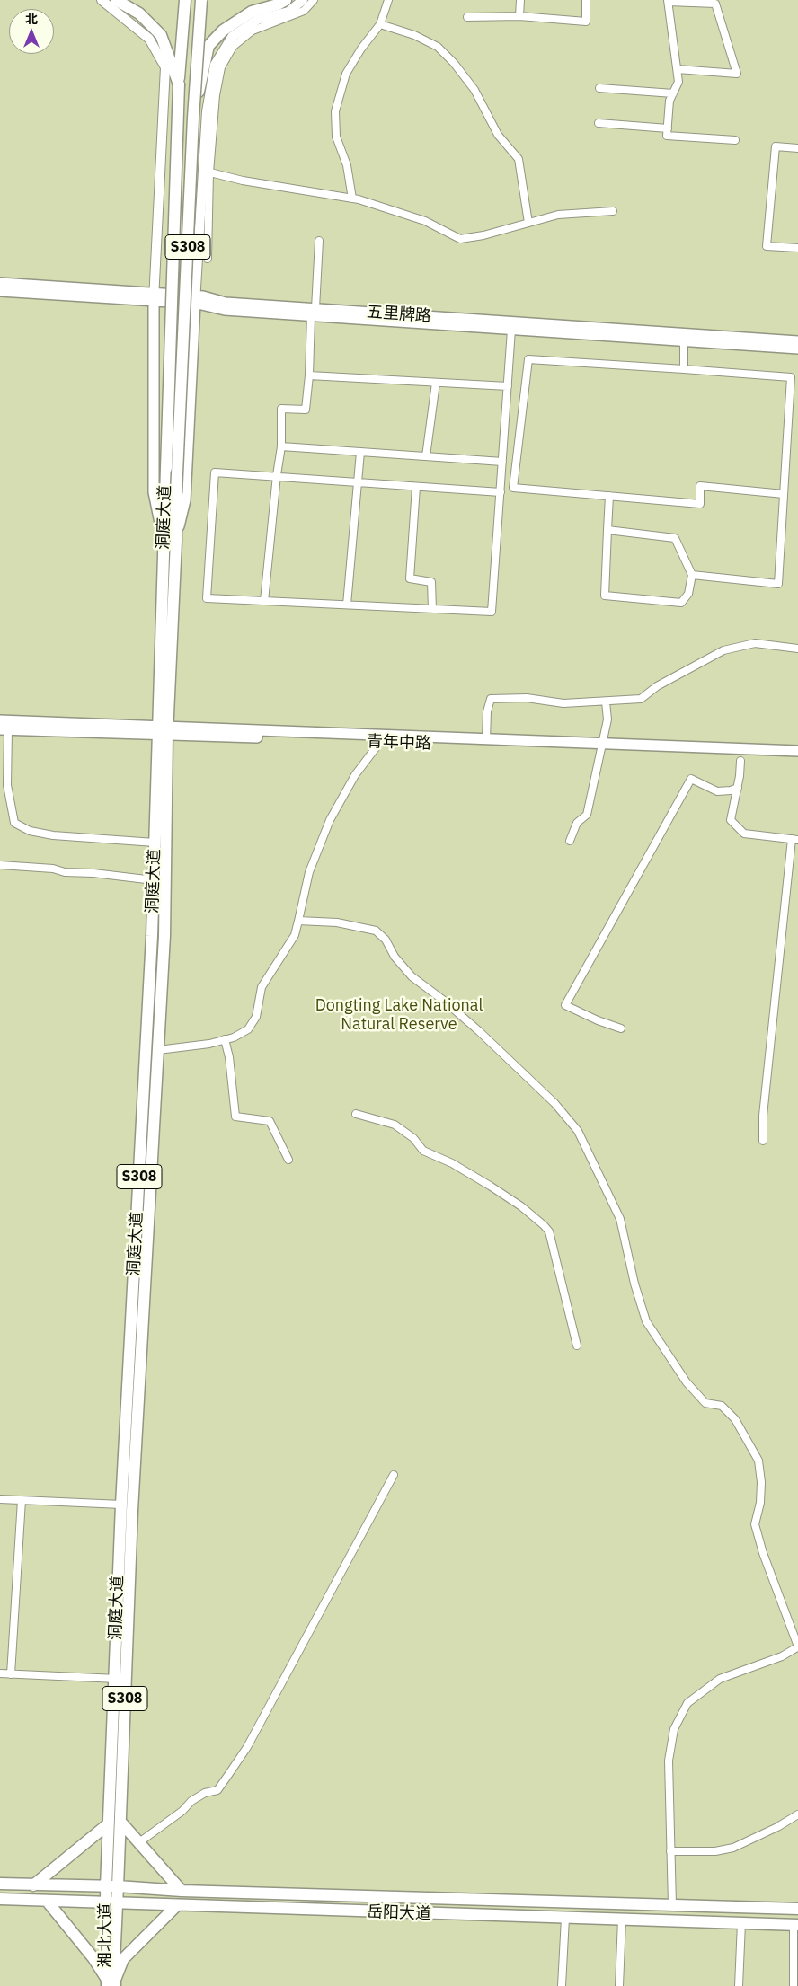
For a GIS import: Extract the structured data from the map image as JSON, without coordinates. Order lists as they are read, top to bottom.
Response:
{
  "streets": {
    "main road": [
      "S308",
      "五里牌路",
      "洞庭大道",
      "青年中路",
      "岳阳大道",
      "湘北大道"
    ]
  },
  "crossings": [
    ["S308", "洞庭大道"],
    ["洞庭大道", "青年中路"],
    ["洞庭大道", "岳阳大道"],
    ["洞庭大道", "湘北大道"],
    ["岳阳大道", "湘北大道"]
  ],
  "parks": ["Dongting Lake National Natural Reserve"],
  "north": "top"
}
